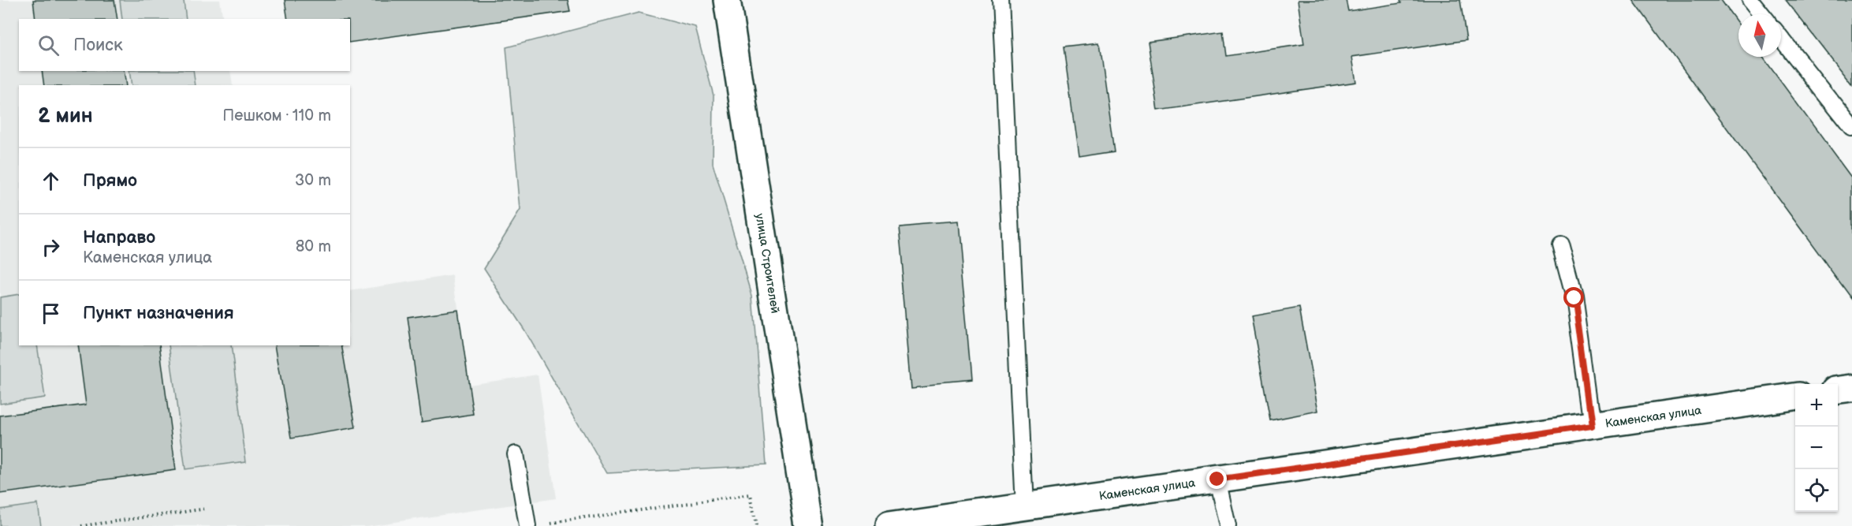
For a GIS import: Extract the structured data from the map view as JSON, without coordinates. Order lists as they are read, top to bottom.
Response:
{
  "streets": {
    "street": ["улица Строителей", "Каменская улица"]
  },
  "north": "top",
  "page": {
    "search": "Поиск",
    "heading": ["2 мин", "Пешком · 110 m"],
    "list": [
      ["Прямо", "30 m"],
      ["Направо", "Каменская улица", "80 m"],
      "Пункт назначения"
    ],
    "map_buttons": ["+", "−"]
  }
}
